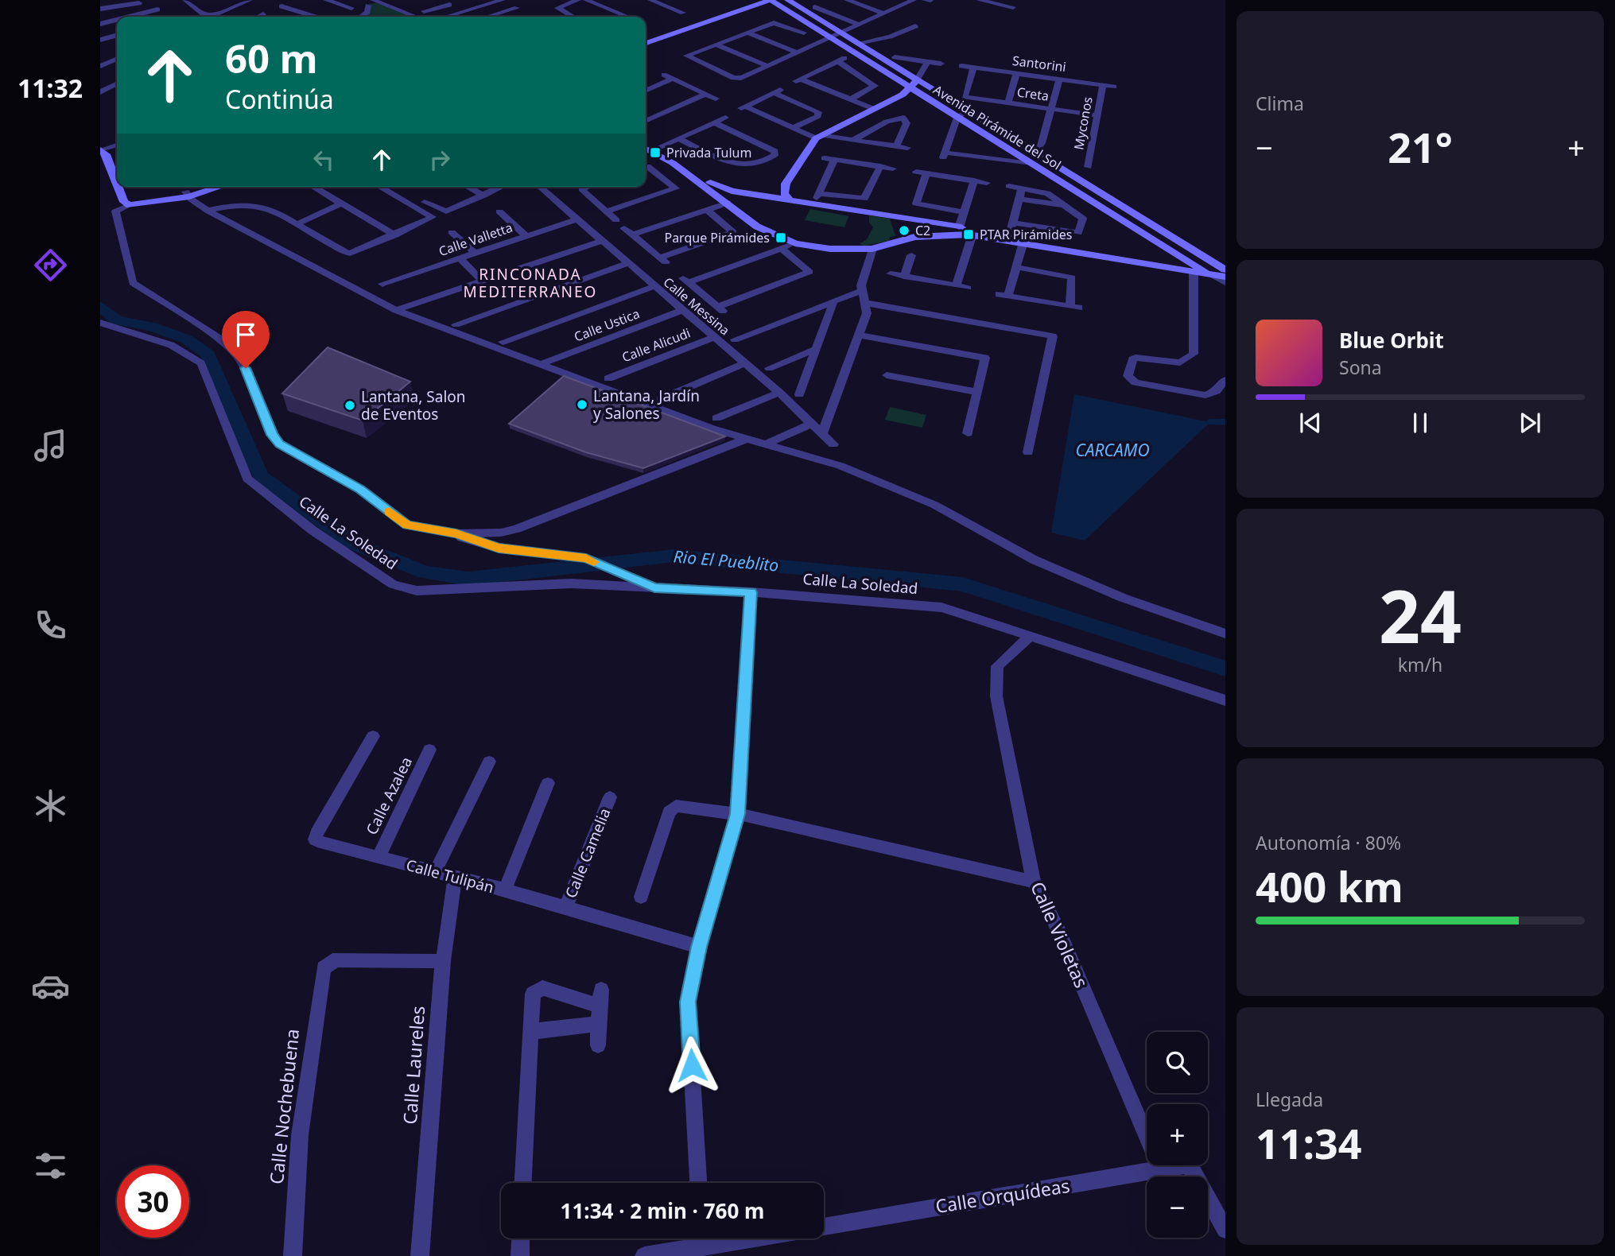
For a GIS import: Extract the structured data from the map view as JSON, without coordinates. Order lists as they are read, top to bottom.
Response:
{
  "streets": {
    "street": [
      "Santorini",
      "Creta",
      "Myconos",
      "Avenida Pirámide del Sol",
      "Calle Valletta",
      "Calle Messina",
      "Calle Ustica",
      "Calle Alicudi",
      "Calle La Soledad",
      "Calle Azalea",
      "Calle Camelia",
      "Calle Tulipán",
      "Calle Violetas",
      "Calle Laureles",
      "Calle Nochebuena",
      "Calle Orquídeas"
    ]
  },
  "crossings": [
    ["Santorini", "Creta"],
    ["Santorini", "Myconos"],
    ["Creta", "Myconos"],
    ["Calle Valletta", "Calle Messina"],
    ["Calle Messina", "Calle Ustica"],
    ["Calle Messina", "Calle Alicudi"],
    ["Calle La Soledad", "Calle Violetas"],
    ["Calle Azalea", "Calle Tulipán"],
    ["Calle Camelia", "Calle Tulipán"],
    ["Calle Tulipán", "Calle Laureles"],
    ["Calle Violetas", "Calle Orquídeas"],
    ["Calle Laureles", "Calle Nochebuena"]
  ],
  "districts": ["RINCONADA MEDITERRANEO"],
  "water": ["CARCAMO", "Rio El Pueblito"],
  "places": {
    "transit": ["Privada Tulum", "PTAR Pirámides", "Parque Pirámides"],
    "other": ["C2", "Lantana, Jardín y Salones", "Lantana, Salon de Eventos"]
  },
  "page": {
    "tabs": "11:32",
    "tile": [
      "Clima",
      ["24", "km/h"],
      ["Autonomía · 80%", "400 km"],
      ["Llegada", "11:34"]
    ],
    "turn": ["60 m", "Continúa"],
    "heat": ["−", "21°", "+"],
    "song": ["Blue Orbit", "Sona"],
    "map_buttons": ["+", "−"],
    "limit": "30",
    "trip": "11:34 · 2 min · 760 m"
  }
}
